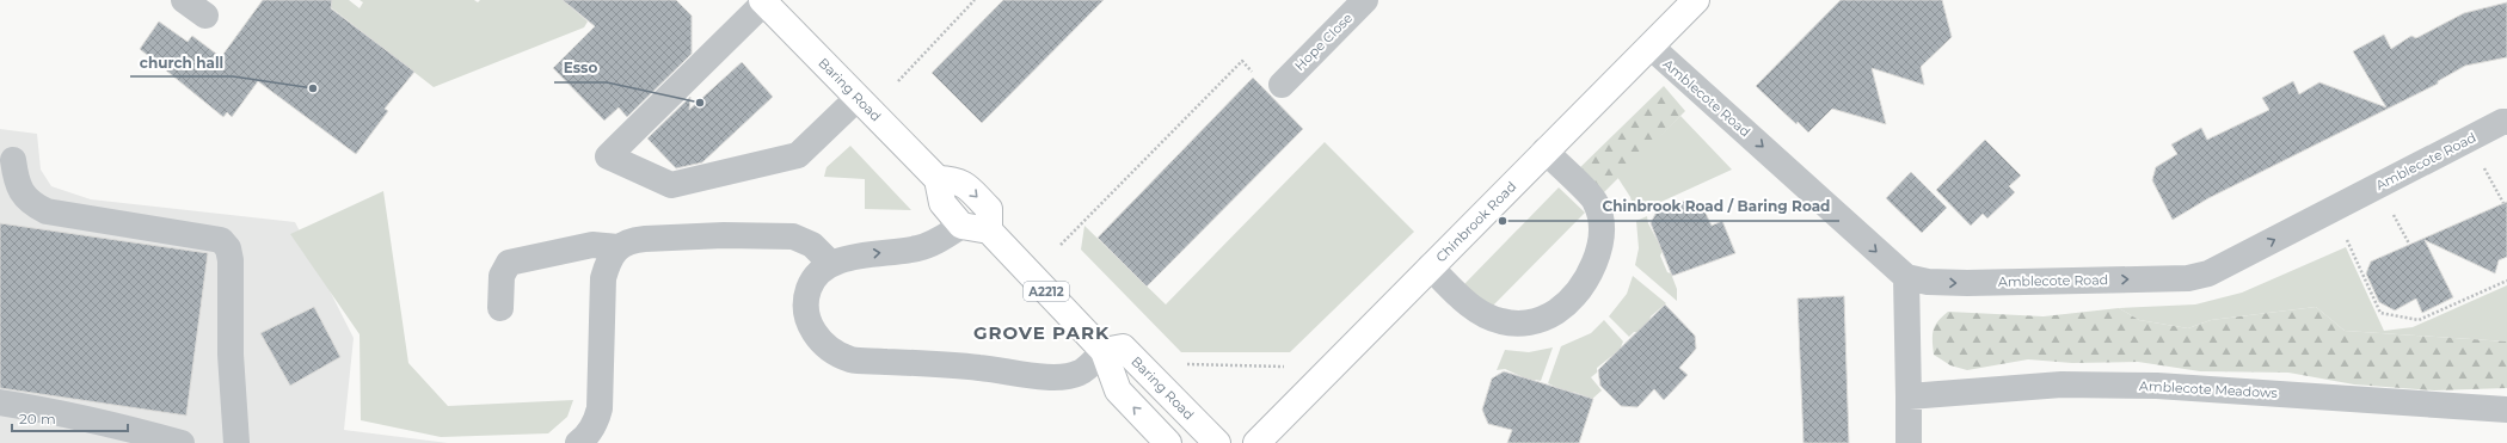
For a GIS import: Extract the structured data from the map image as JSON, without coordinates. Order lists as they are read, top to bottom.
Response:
{
  "streets": {
    "main road": ["Baring Road", "Chinbrook Road", "A2212"],
    "street": ["Hope Close", "Amblecote Road", "Amblecote Meadows"]
  },
  "crossings": [
    ["Amblecote Road", "Chinbrook Road"]
  ],
  "one_way": ["Amblecote Road"],
  "districts": ["GROVE PARK"],
  "places": ["church hall", "Esso", "Chinbrook Road / Baring Road"],
  "scale_bar": "20 m"
}
